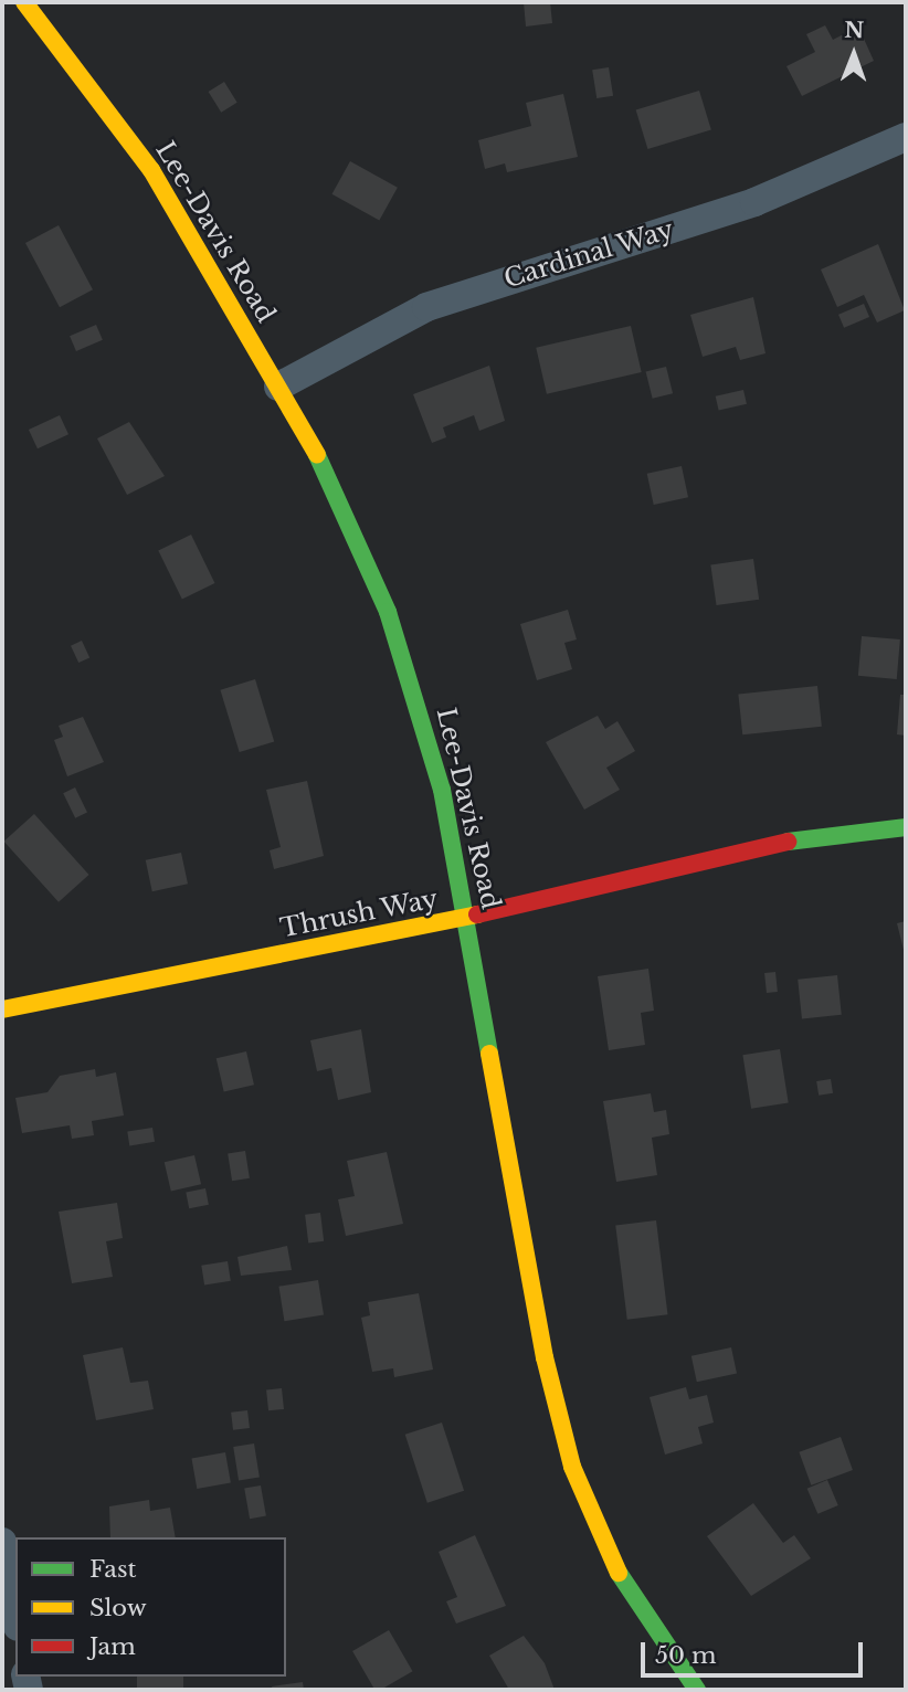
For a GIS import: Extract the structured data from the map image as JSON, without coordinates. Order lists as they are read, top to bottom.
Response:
{
  "streets": {
    "main road": ["Lee-Davis Road", "Thrush Way"],
    "street": ["Cardinal Way"]
  },
  "crossings": [
    ["Lee-Davis Road", "Cardinal Way"],
    ["Lee-Davis Road", "Thrush Way"]
  ],
  "legend": ["Fast", "Slow", "Jam"],
  "scale_bar": "50 m",
  "north": "top"
}
